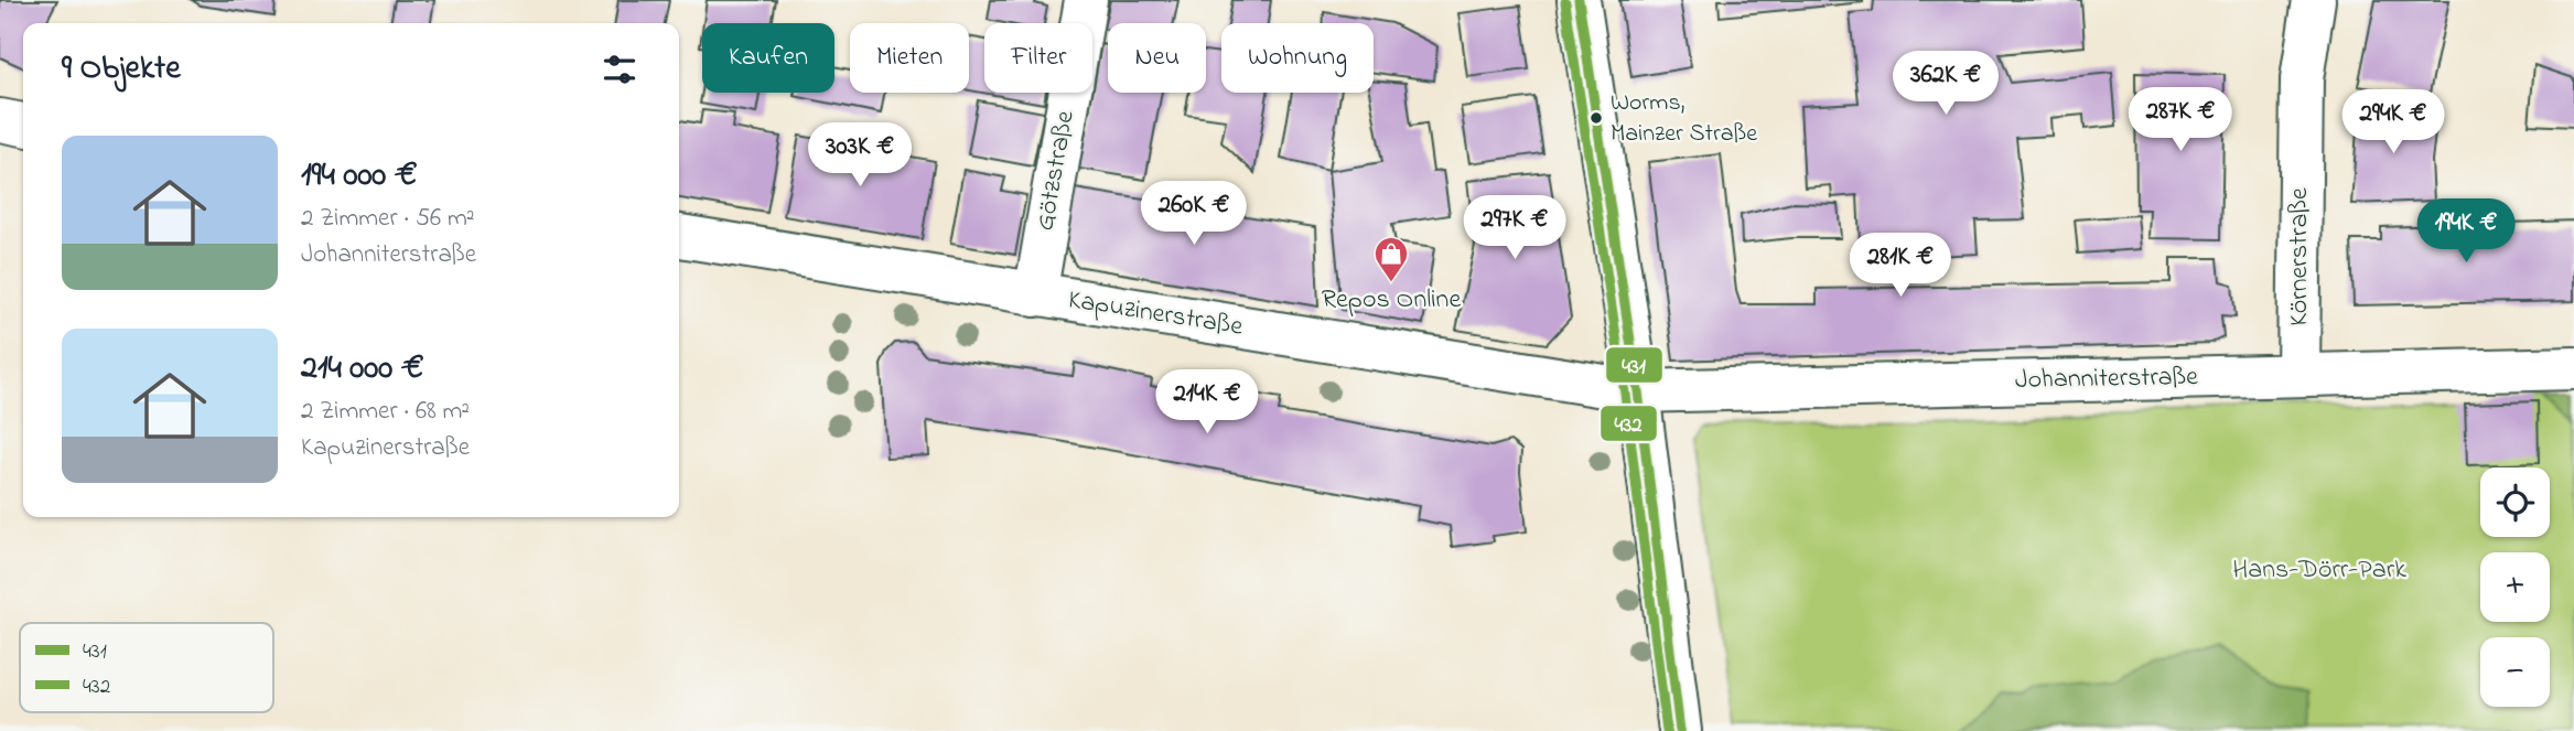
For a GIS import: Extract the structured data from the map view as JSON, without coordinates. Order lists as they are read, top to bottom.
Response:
{
  "streets": {
    "street": [
      "Götzstraße",
      "Körnerstraße",
      "Kapuzinerstraße",
      "Johanniterstraße"
    ]
  },
  "crossings": [
    ["Götzstraße", "Kapuzinerstraße"],
    ["Körnerstraße", "Johanniterstraße"],
    ["Kapuzinerstraße", "Johanniterstraße"]
  ],
  "parks": ["Hans-Dörr-Park"],
  "places": {
    "other": ["Worms, Mainzer Straße"],
    "shop": ["Repos Online"]
  },
  "lines": ["transit line 431", "transit line 432"],
  "legend": ["431", "432"],
  "page": {
    "chip": [
      "Kaufen",
      "Mieten",
      "Filter",
      "Neu",
      "Wohnung"
    ],
    "heading": "9 Objekte",
    "price": [
      "362K €",
      "287K €",
      "294K €",
      "303K €",
      "260K €",
      "297K €",
      "194K €",
      "281K €",
      "214K €"
    ],
    "list": [
      {
        "name": "194 000 €",
        "note": "2 Zimmer · 56 m² · Johanniterstraße"
      },
      {
        "name": "214 000 €",
        "note": "2 Zimmer · 68 m² · Kapuzinerstraße"
      }
    ],
    "map_buttons": ["+", "−"]
  }
}
